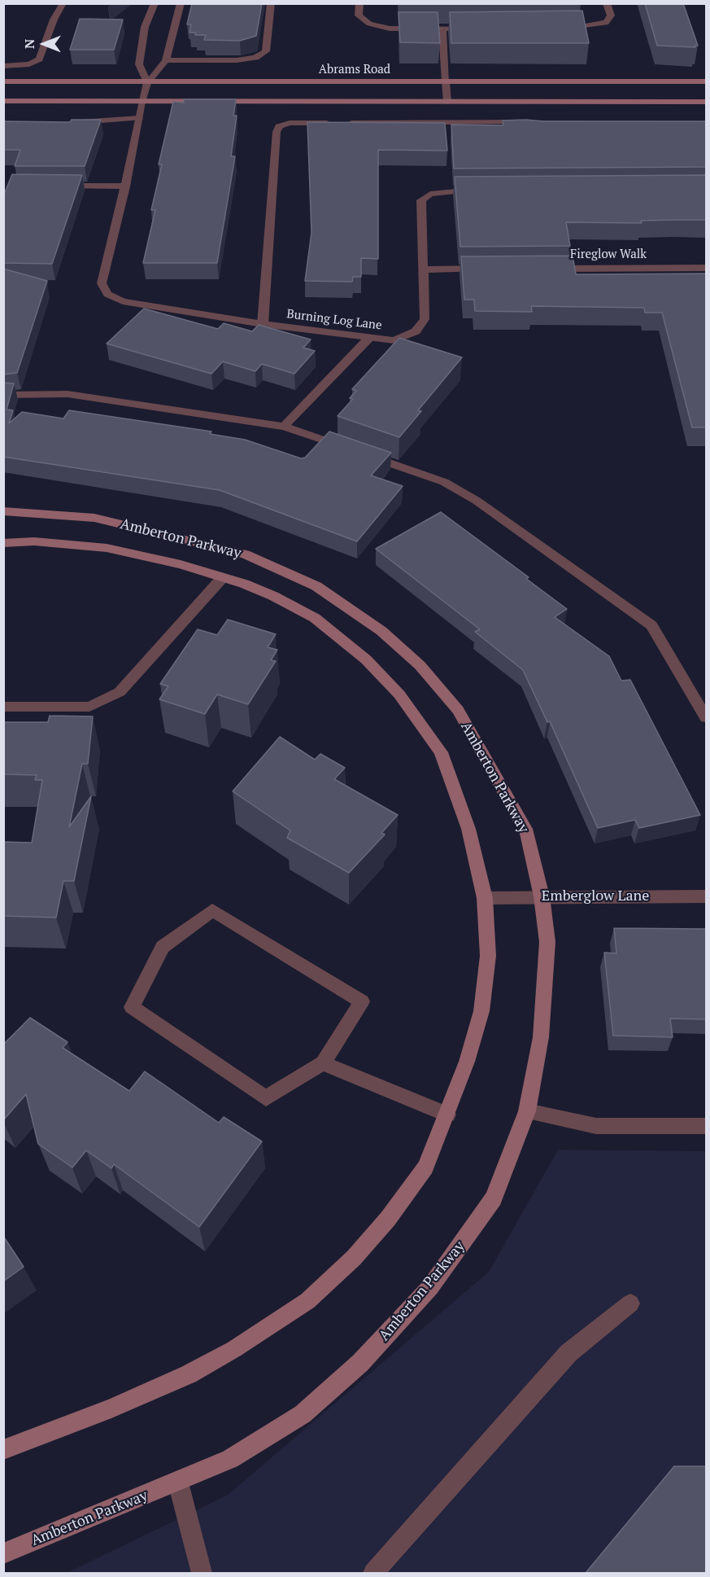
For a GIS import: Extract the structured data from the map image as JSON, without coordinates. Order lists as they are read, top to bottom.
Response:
{
  "streets": {
    "street": [
      "Abrams Road",
      "Fireglow Walk",
      "Burning Log Lane",
      "Amberton Parkway",
      "Emberglow Lane"
    ]
  },
  "crossings": [
    ["Abrams Road", "Burning Log Lane"],
    ["Amberton Parkway", "Emberglow Lane"]
  ],
  "north": "left"
}
